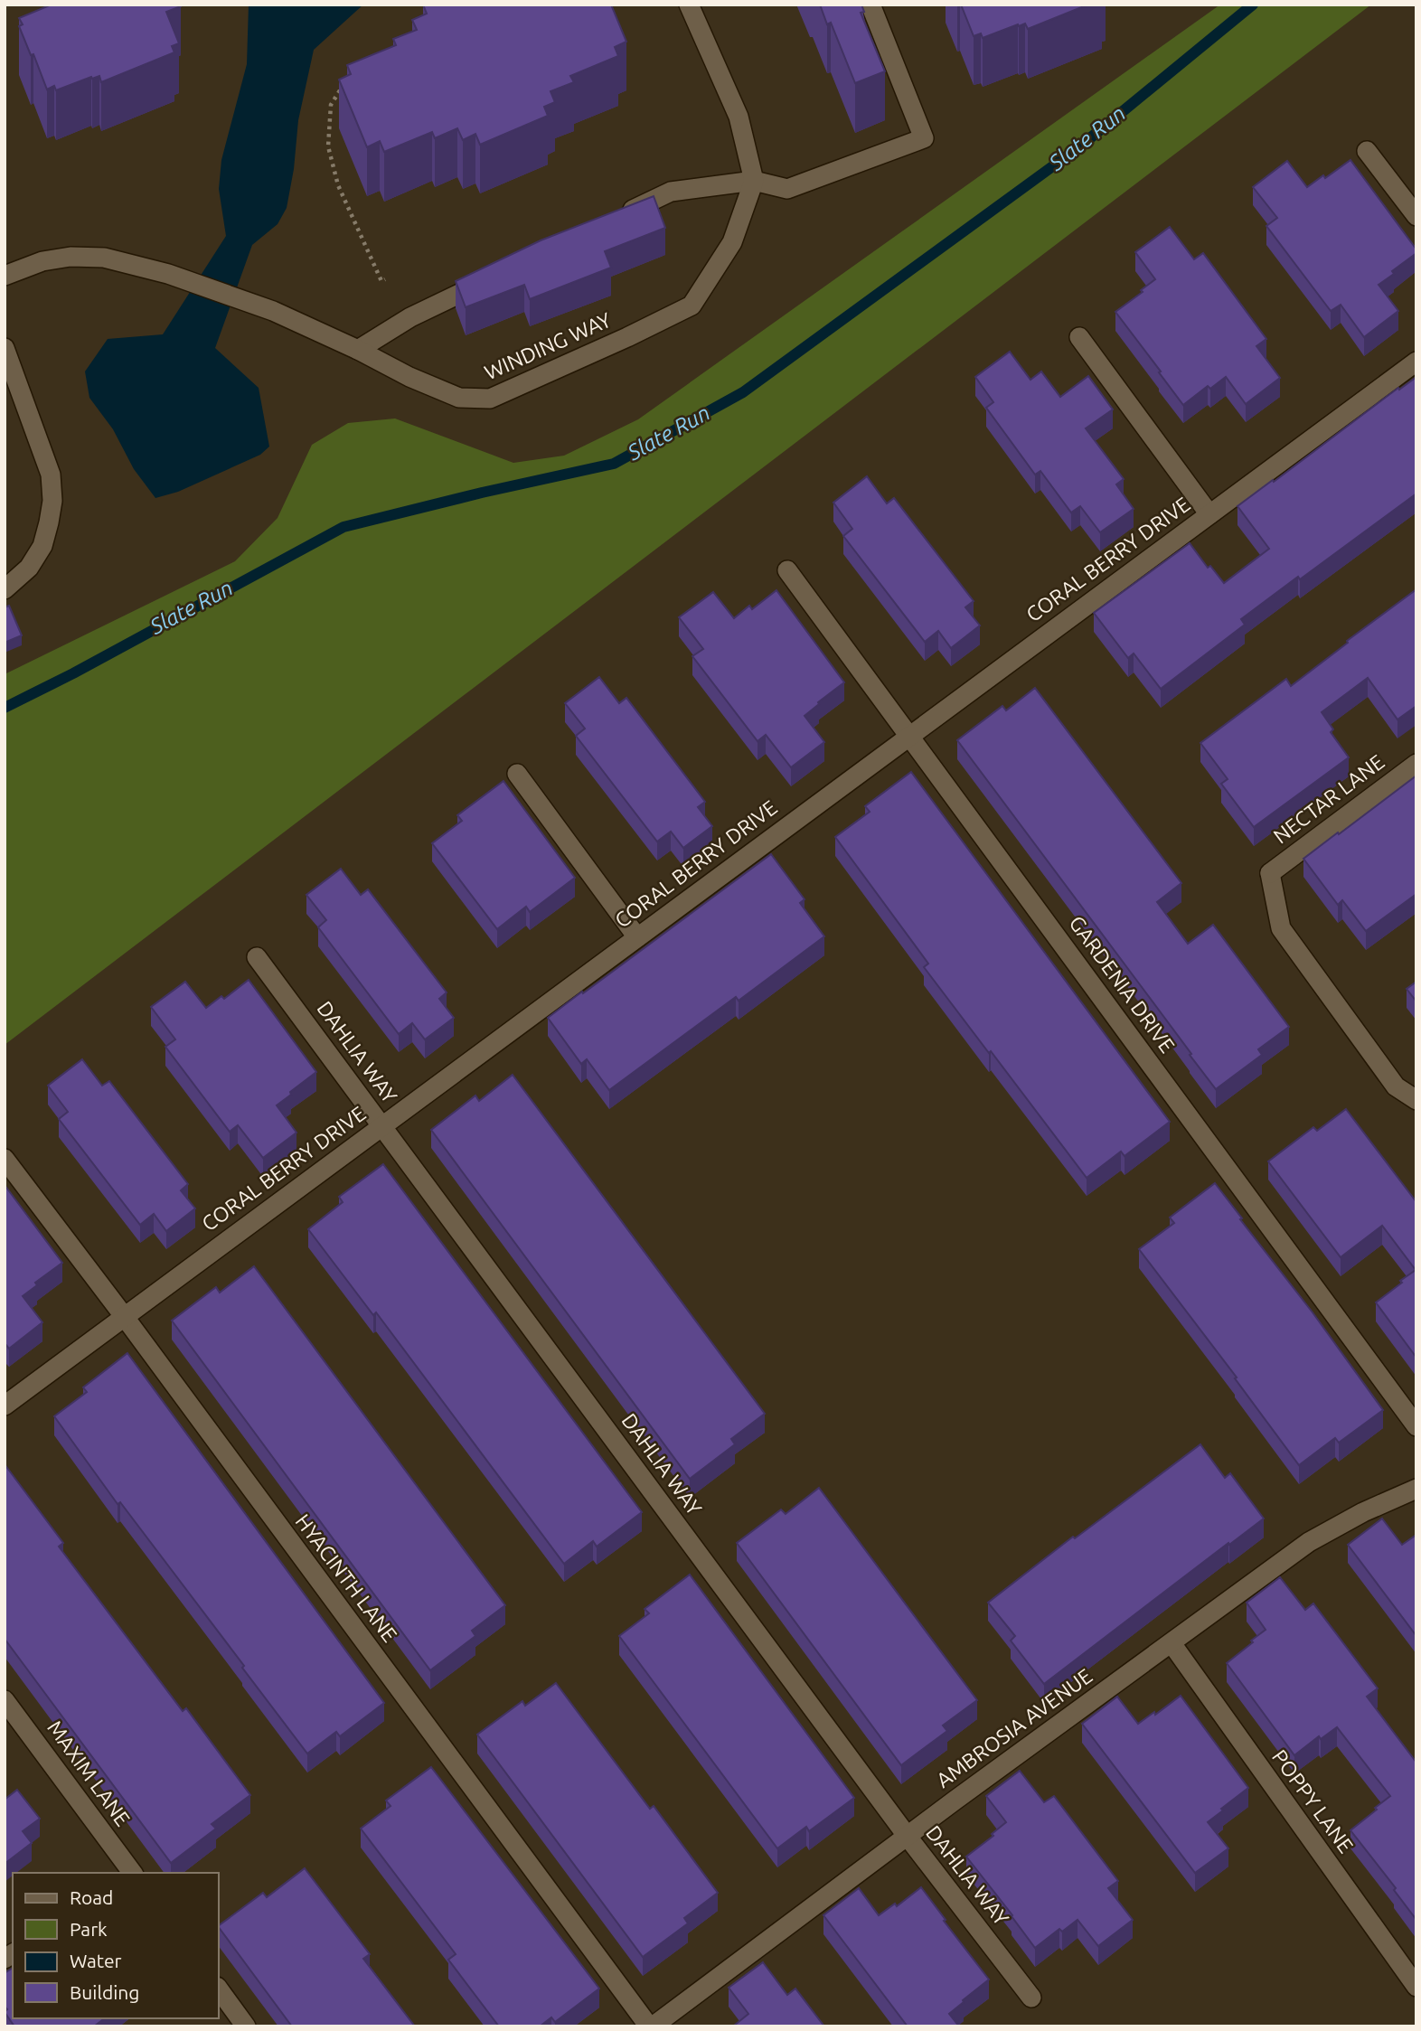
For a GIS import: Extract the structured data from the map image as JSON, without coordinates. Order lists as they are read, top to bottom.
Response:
{
  "streets": {
    "street": [
      "WINDING WAY",
      "CORAL BERRY DRIVE",
      "NECTAR LANE",
      "GARDENIA DRIVE",
      "DAHLIA WAY",
      "HYACINTH LANE",
      "AMBROSIA AVENUE",
      "MAXIM LANE",
      "POPPY LANE"
    ]
  },
  "crossings": [
    ["CORAL BERRY DRIVE", "GARDENIA DRIVE"],
    ["CORAL BERRY DRIVE", "DAHLIA WAY"],
    ["CORAL BERRY DRIVE", "HYACINTH LANE"],
    ["DAHLIA WAY", "AMBROSIA AVENUE"],
    ["HYACINTH LANE", "AMBROSIA AVENUE"],
    ["AMBROSIA AVENUE", "POPPY LANE"]
  ],
  "water": ["Slate Run"],
  "legend": [
    "Road",
    "Park",
    "Water",
    "Building"
  ]
}
